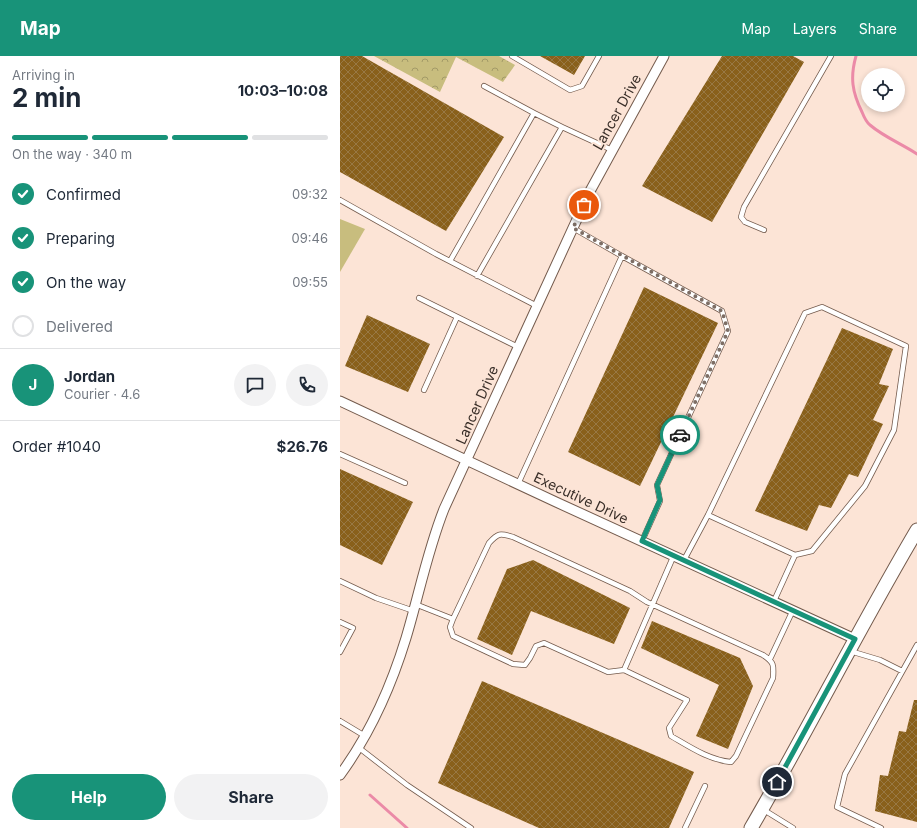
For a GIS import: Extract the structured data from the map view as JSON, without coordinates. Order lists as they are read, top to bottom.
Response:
{
  "streets": {
    "street": ["Lancer Drive", "Executive Drive"]
  },
  "crossings": [
    ["Lancer Drive", "Executive Drive"]
  ],
  "page": {
    "header": "Map",
    "nav": ["Map", "Layers", "Share"],
    "heading": ["2 min", "Arriving in", "10:03–10:08"],
    "panel": [
      "Jordan",
      "Courier · 4.6",
      "Order #1040",
      "$26.76"
    ],
    "bar": "On the way · 340 m",
    "list": [
      ["Confirmed", "09:32"],
      ["Preparing", "09:46"],
      ["On the way", "09:55"],
      "Delivered"
    ],
    "round": "J",
    "buttons": ["Help", "Share"]
  }
}
